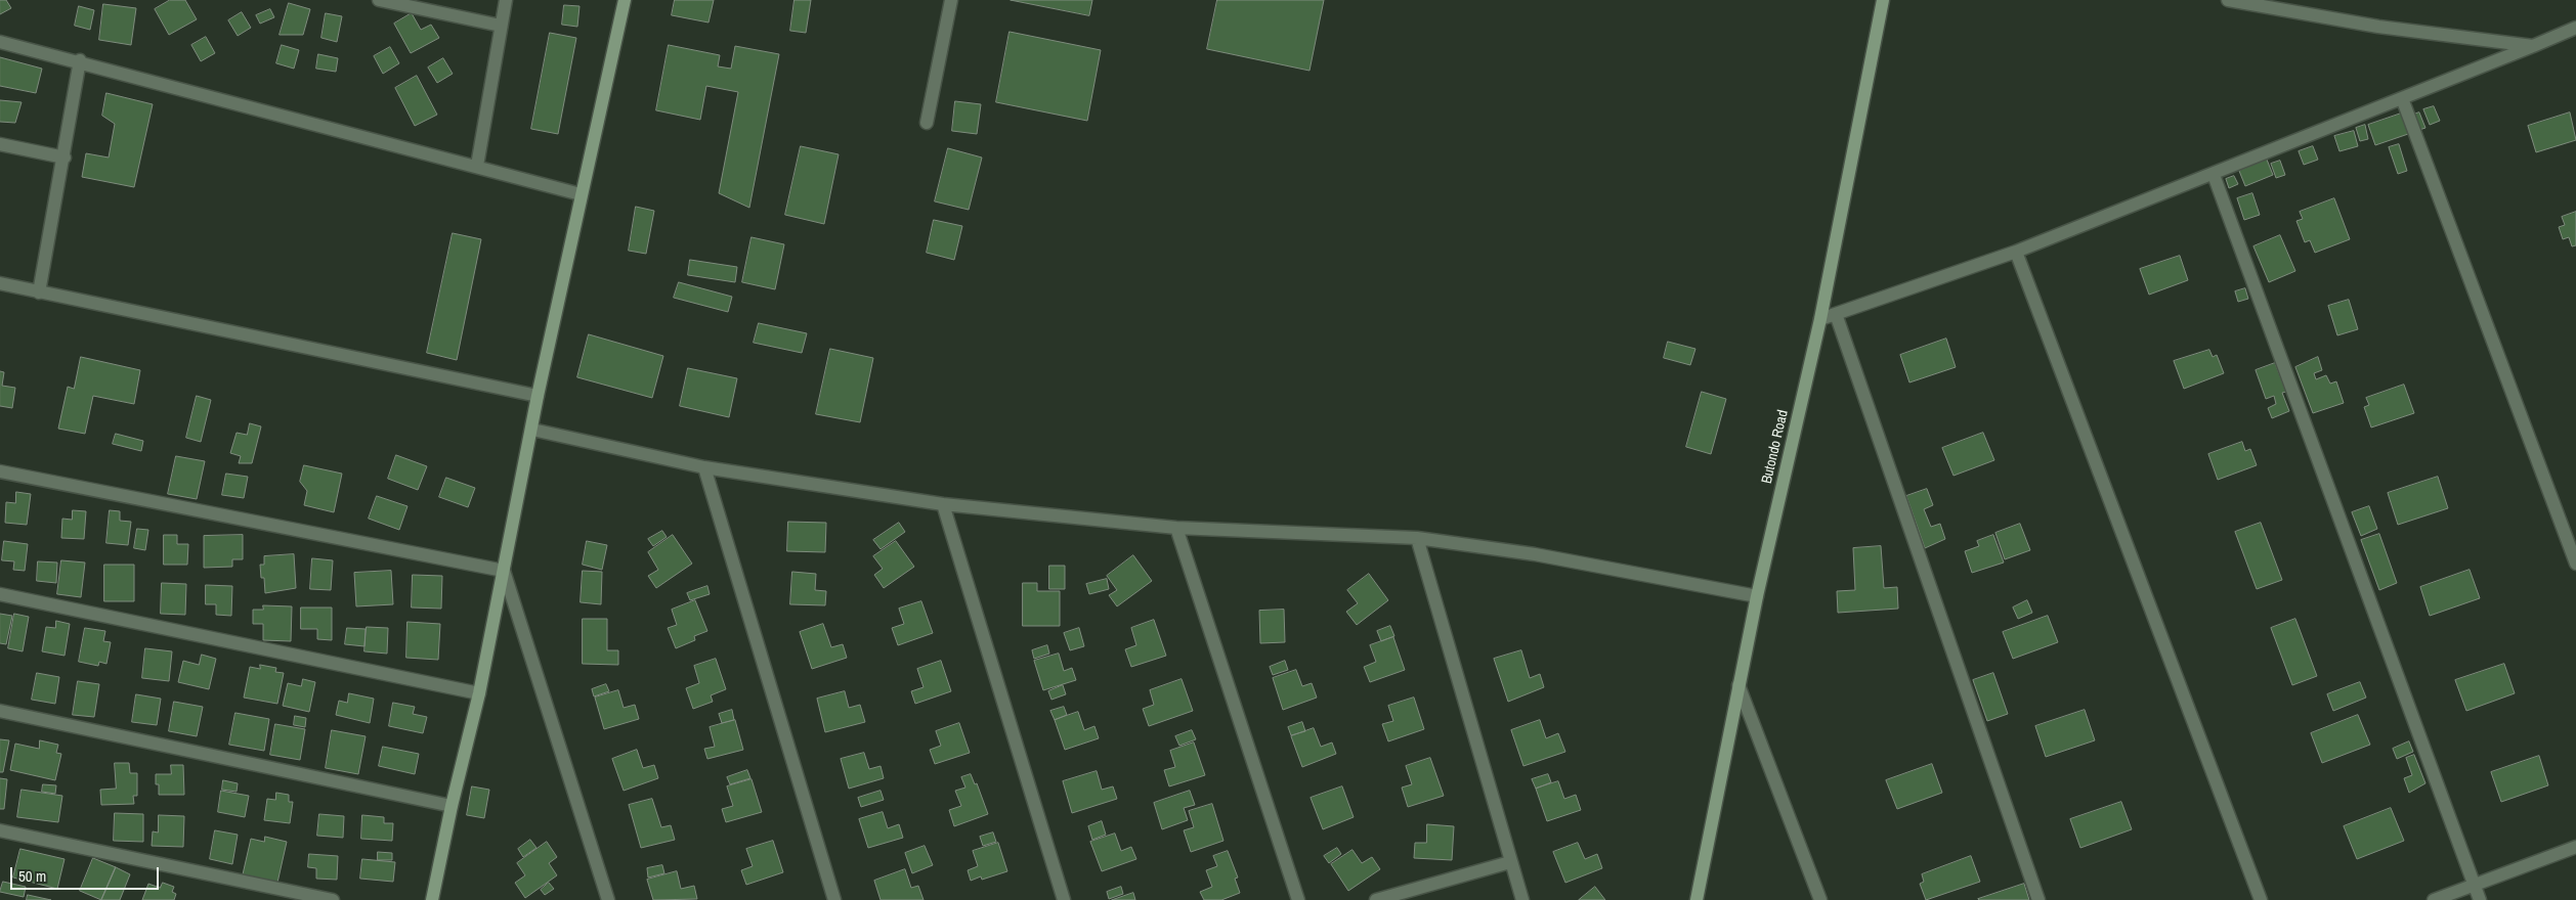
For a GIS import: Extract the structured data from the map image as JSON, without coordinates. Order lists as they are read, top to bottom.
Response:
{
  "streets": {
    "street": ["Butondo Road"]
  },
  "scale_bar": "50 m"
}
